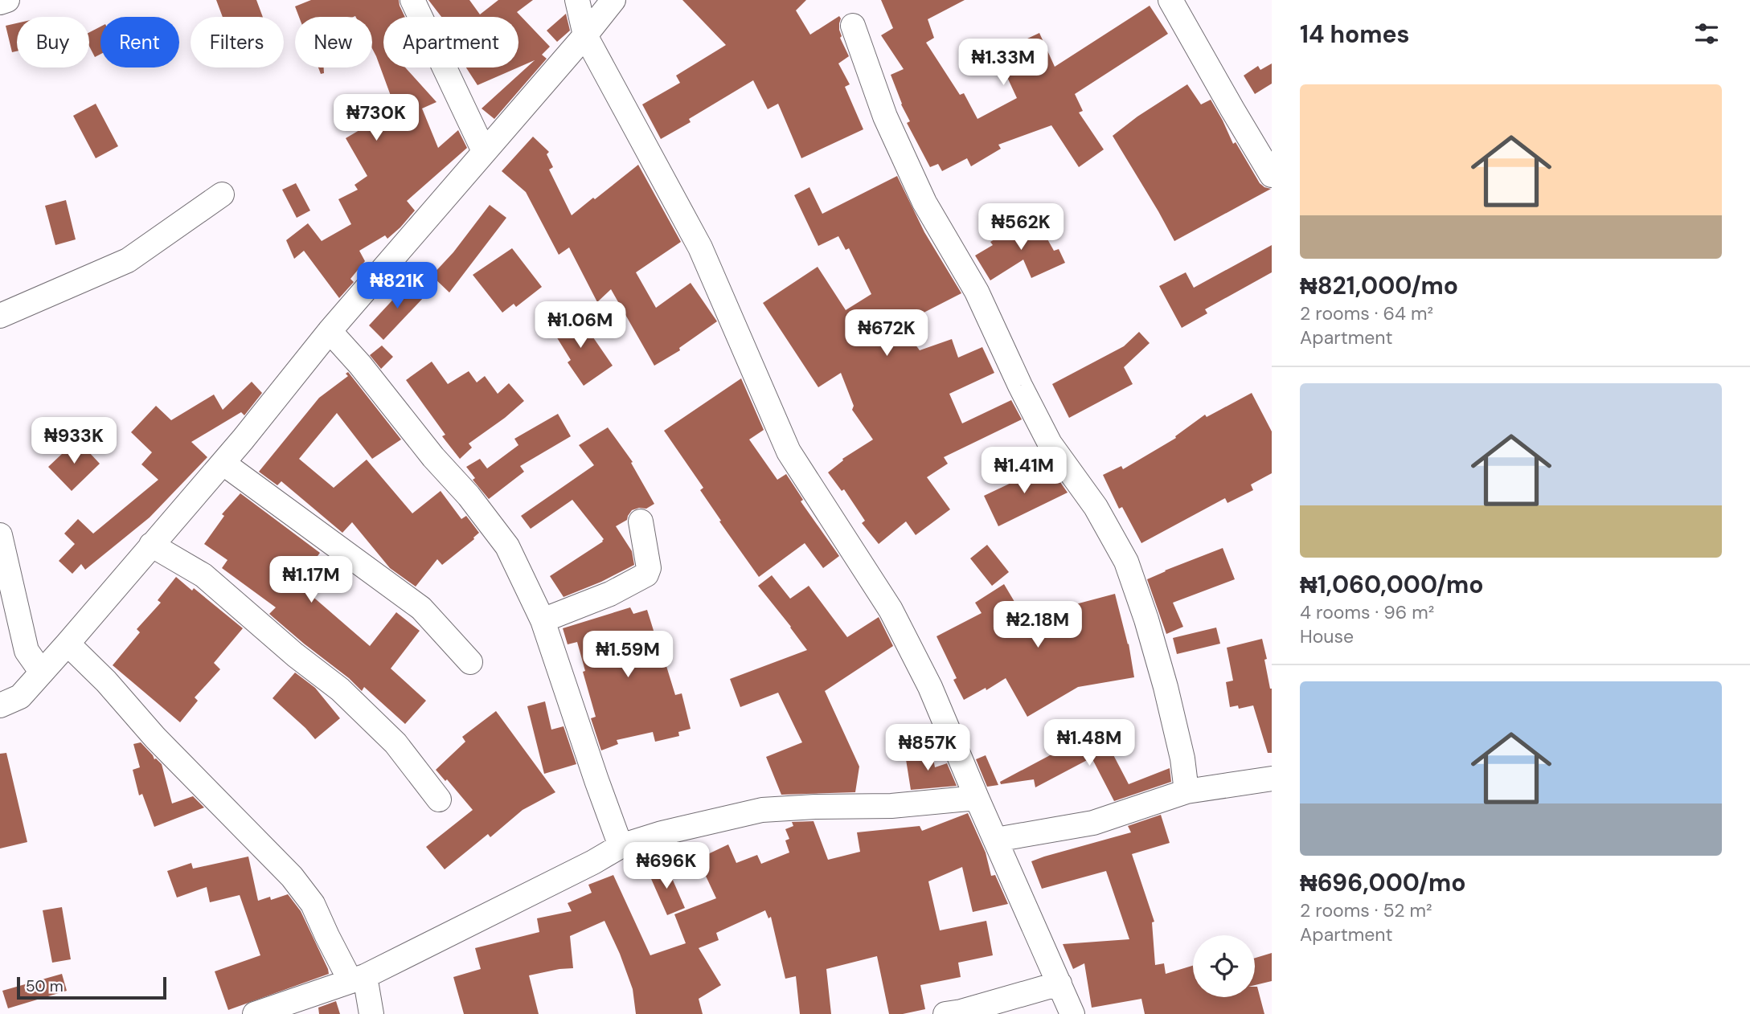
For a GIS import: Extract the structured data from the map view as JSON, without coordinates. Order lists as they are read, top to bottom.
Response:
{
  "scale_bar": "50 m",
  "page": {
    "heading": "14 homes",
    "chip": [
      "Buy",
      "Rent",
      "Filters",
      "New",
      "Apartment"
    ],
    "price": [
      "₦1.33M",
      "₦730K",
      "₦562K",
      "₦821K",
      "₦1.06M",
      "₦672K",
      "₦933K",
      "₦1.41M",
      "₦1.17M",
      "₦2.18M",
      "₦1.59M",
      "₦1.48M",
      "₦857K",
      "₦696K"
    ],
    "list": [
      {
        "name": "₦821,000/mo",
        "note": "2 rooms · 64 m² · Apartment"
      },
      {
        "name": "₦1,060,000/mo",
        "note": "4 rooms · 96 m² · House"
      },
      {
        "name": "₦696,000/mo",
        "note": "2 rooms · 52 m² · Apartment"
      }
    ],
    "scale": "50 m"
  }
}
